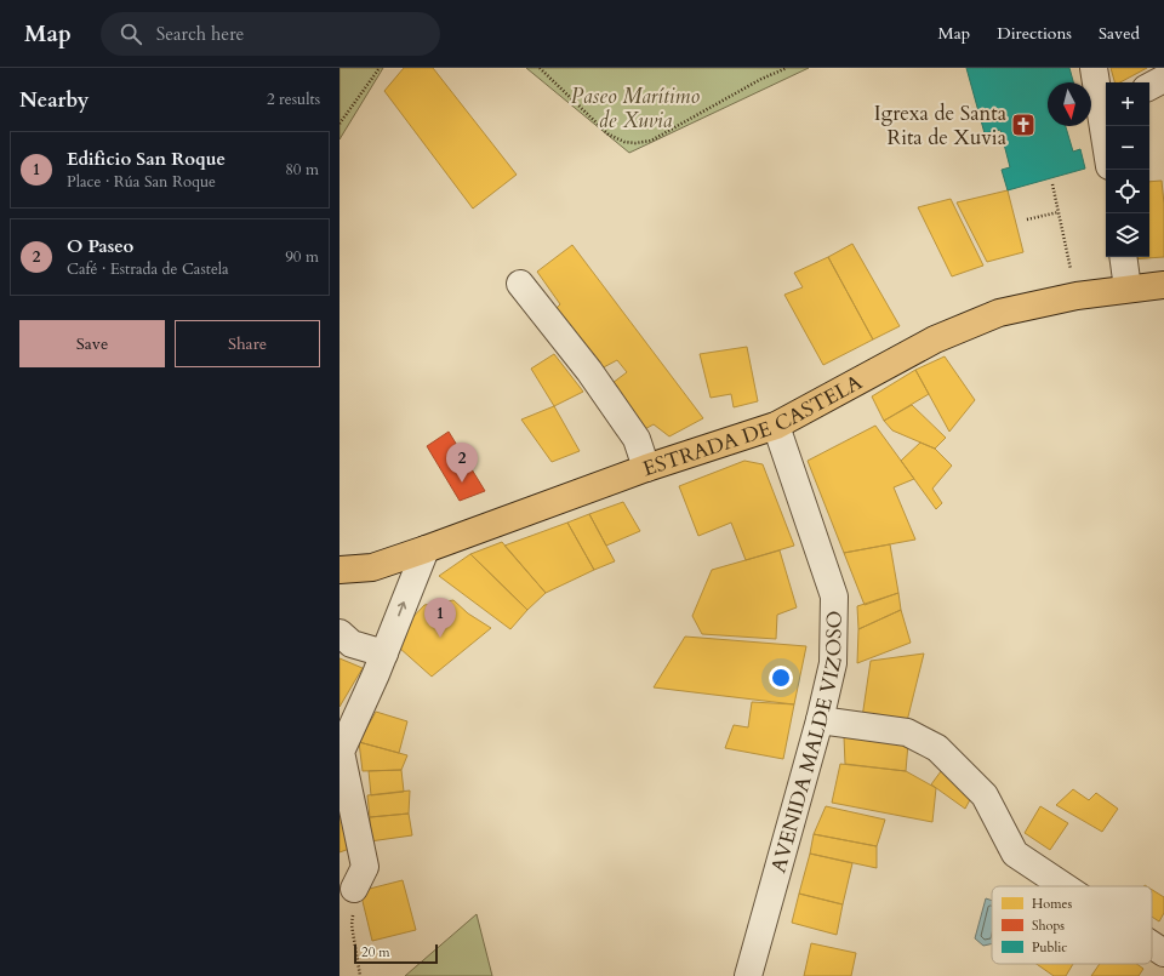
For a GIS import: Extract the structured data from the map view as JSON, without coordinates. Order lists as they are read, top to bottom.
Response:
{
  "streets": {
    "main road": ["ESTRADA DE CASTELA"],
    "street": ["AVENIDA MALDE VIZOSO"]
  },
  "crossings": [
    ["ESTRADA DE CASTELA", "AVENIDA MALDE VIZOSO"]
  ],
  "parks": ["Paseo Marítimo de Xuvia"],
  "places": {
    "church": ["Igrexa de Santa Rita de Xuvia"]
  },
  "legend": ["Homes", "Shops", "Public"],
  "scale_bar": "20 m",
  "north": "bottom",
  "page": {
    "header": "Map",
    "search": "Search here",
    "nav": ["Map", "Directions", "Saved"],
    "heading": ["Nearby", "2 results"],
    "map_buttons": ["+", "−"],
    "list": [
      {
        "mark": "1",
        "name": "Edificio San Roque",
        "note": "Place · Rúa San Roque",
        "value": "80 m"
      },
      {
        "mark": "2",
        "name": "O Paseo",
        "note": "Café · Estrada de Castela",
        "value": "90 m"
      }
    ],
    "buttons": ["Save", "Share"],
    "pins": ["2", "1"],
    "scale": "20 m"
  }
}
